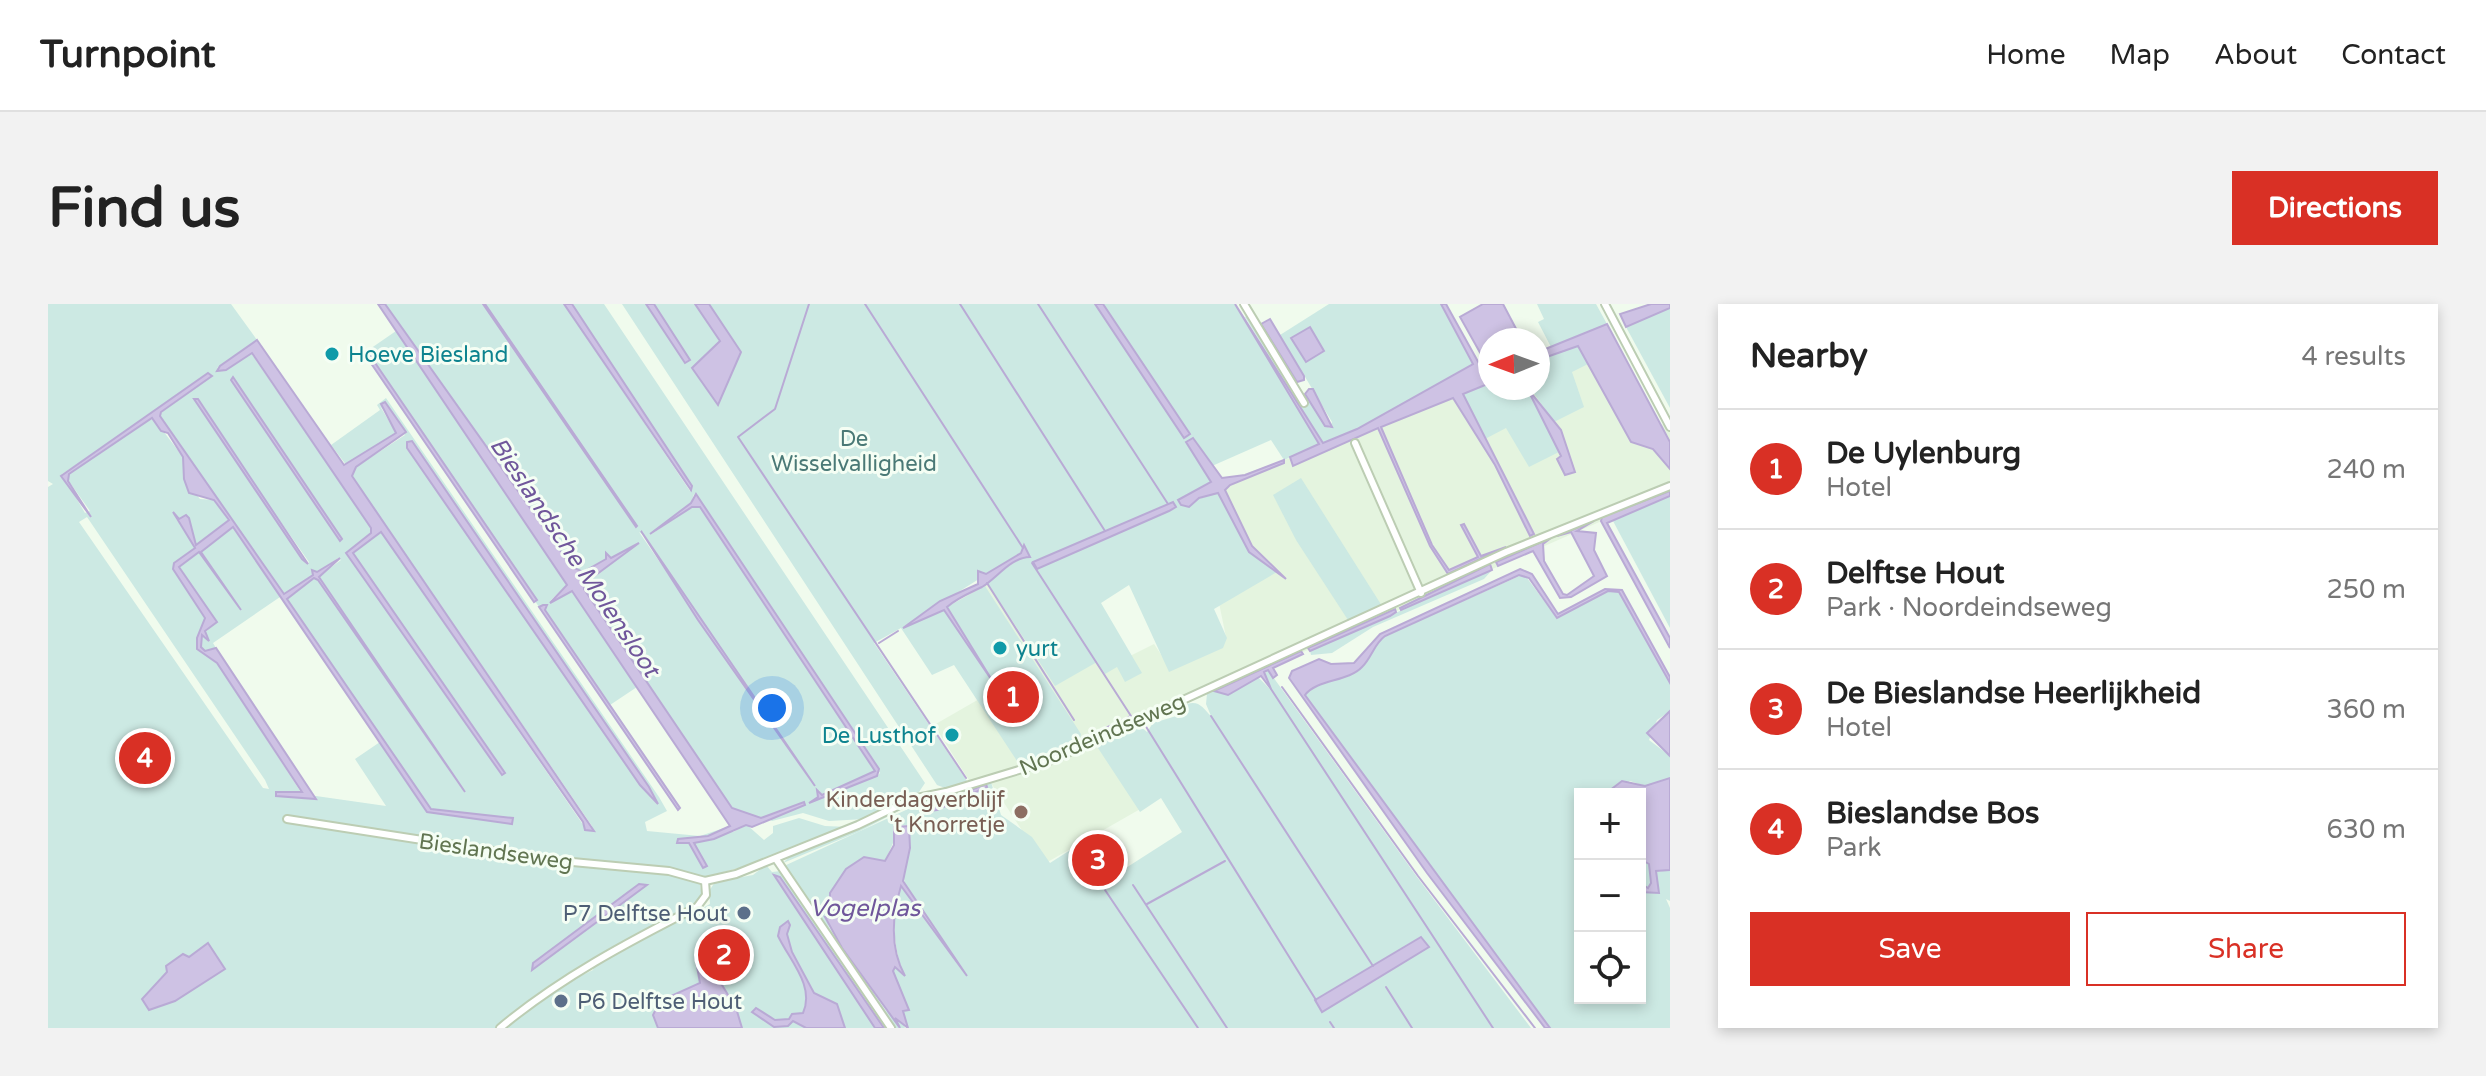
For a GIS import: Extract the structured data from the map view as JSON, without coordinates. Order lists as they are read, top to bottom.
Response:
{
  "streets": {
    "street": ["Noordeindseweg", "Bieslandseweg"]
  },
  "crossings": [
    ["Noordeindseweg", "Bieslandseweg"]
  ],
  "water": ["Bieslandsche Molensloot", "Vogelplas"],
  "parks": ["De Wisselvalligheid"],
  "places": [
    "Hoeve Biesland",
    "yurt",
    "De Lusthof",
    "Kinderdagverblijf 't Knorretje",
    "P7 Delftse Hout",
    "P6 Delftse Hout"
  ],
  "north": "left",
  "page": {
    "header": "Turnpoint",
    "nav": [
      "Home",
      "Map",
      "About",
      "Contact"
    ],
    "buttons": [
      "Directions",
      ["Save", "Share"]
    ],
    "title": "Find us",
    "heading": ["Nearby", "4 results"],
    "list": [
      {
        "mark": "1",
        "name": "De Uylenburg",
        "note": "Hotel",
        "value": "240 m"
      },
      {
        "mark": "2",
        "name": "Delftse Hout",
        "note": "Park · Noordeindseweg",
        "value": "250 m"
      },
      {
        "mark": "3",
        "name": "De Bieslandse Heerlijkheid",
        "note": "Hotel",
        "value": "360 m"
      },
      {
        "mark": "4",
        "name": "Bieslandse Bos",
        "note": "Park",
        "value": "630 m"
      }
    ],
    "pins": [
      "1",
      "4",
      "3",
      "2"
    ],
    "map_buttons": ["+", "−"]
  }
}
